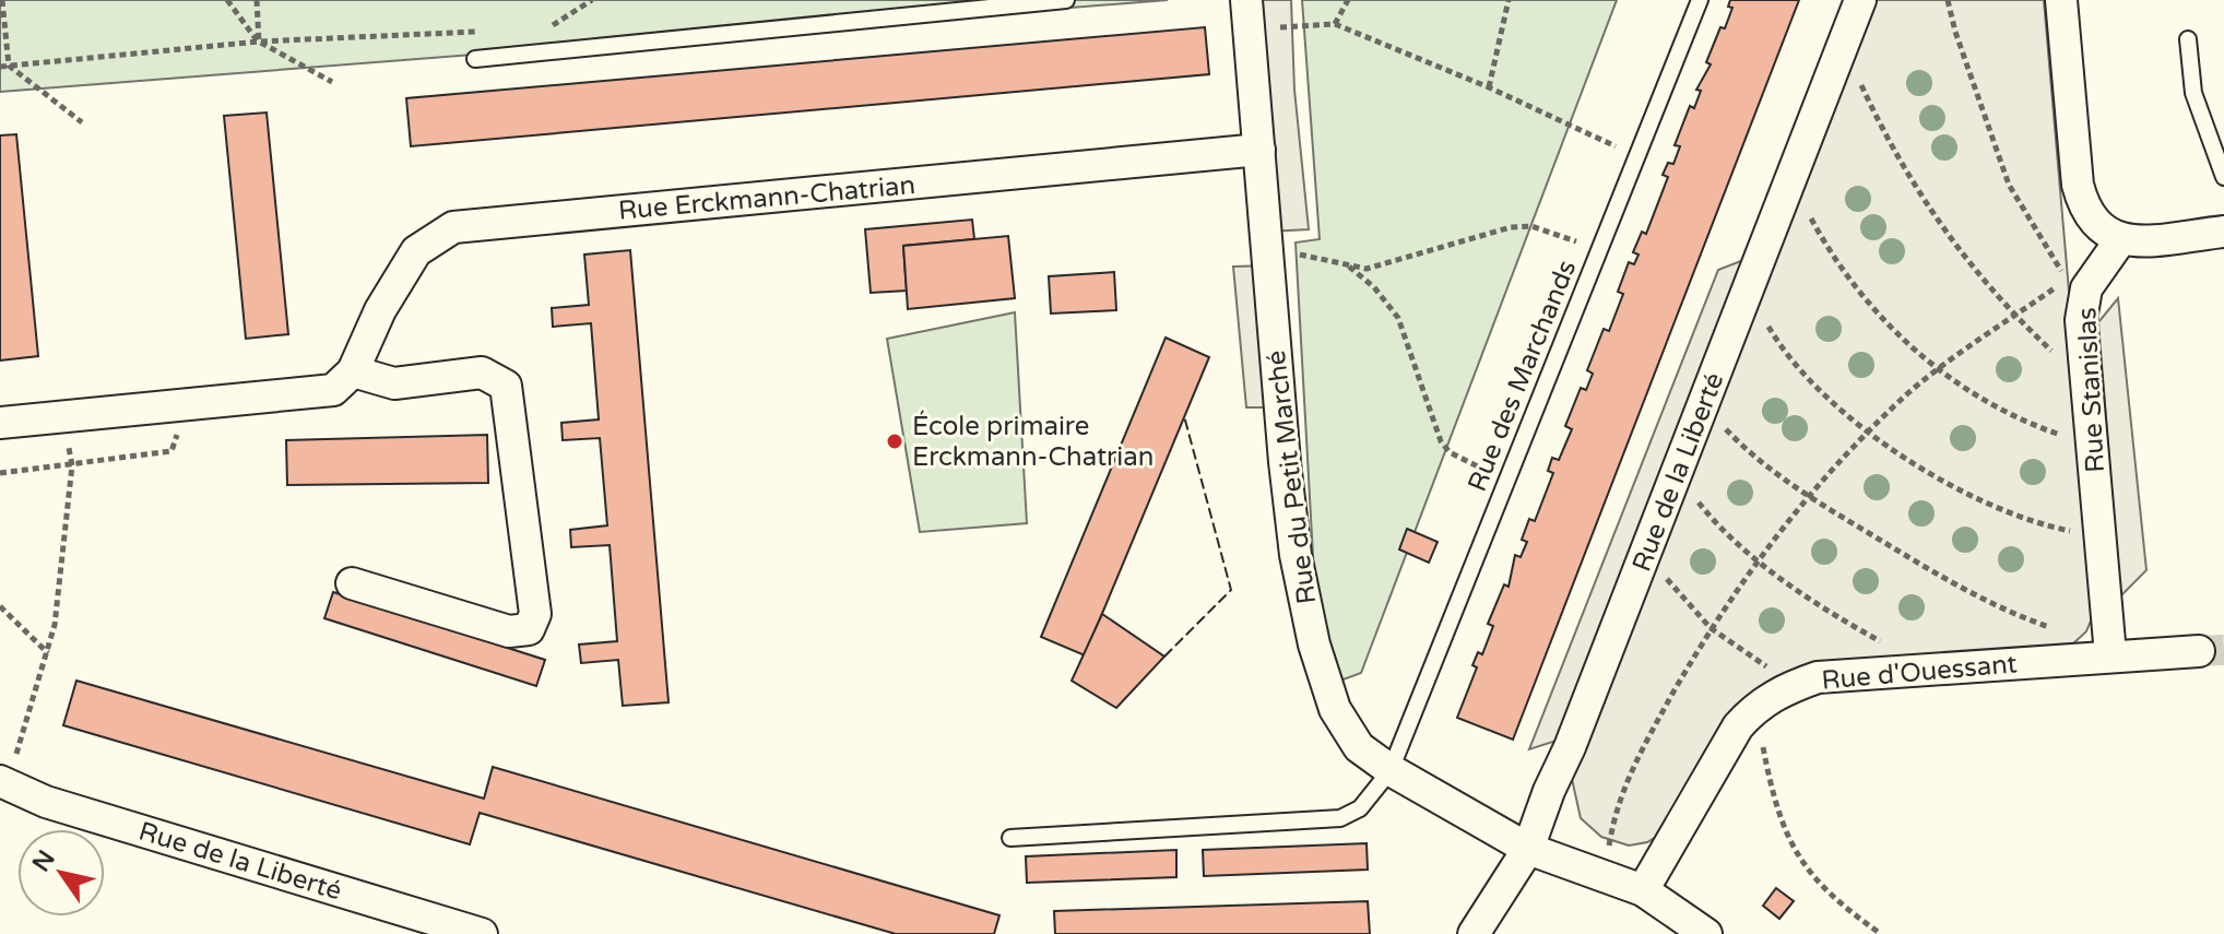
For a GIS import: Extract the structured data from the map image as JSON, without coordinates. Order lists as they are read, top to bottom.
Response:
{
  "streets": {
    "street": [
      "Rue Erckmann-Chatrian",
      "Rue Stanislas",
      "Rue de la Liberté",
      "Rue du Petit Marché",
      "Rue d'Ouessant"
    ],
    "lane": ["Rue des Marchands"]
  },
  "crossings": [
    ["Rue Erckmann-Chatrian", "Rue du Petit Marché"],
    ["Rue des Marchands", "Rue du Petit Marché"],
    ["Rue Stanislas", "Rue d'Ouessant"],
    ["Rue de la Liberté", "Rue du Petit Marché"],
    ["Rue du Petit Marché", "Rue d'Ouessant"]
  ],
  "places": ["École primaire Erckmann-Chatrian"],
  "north": "top left"
}
